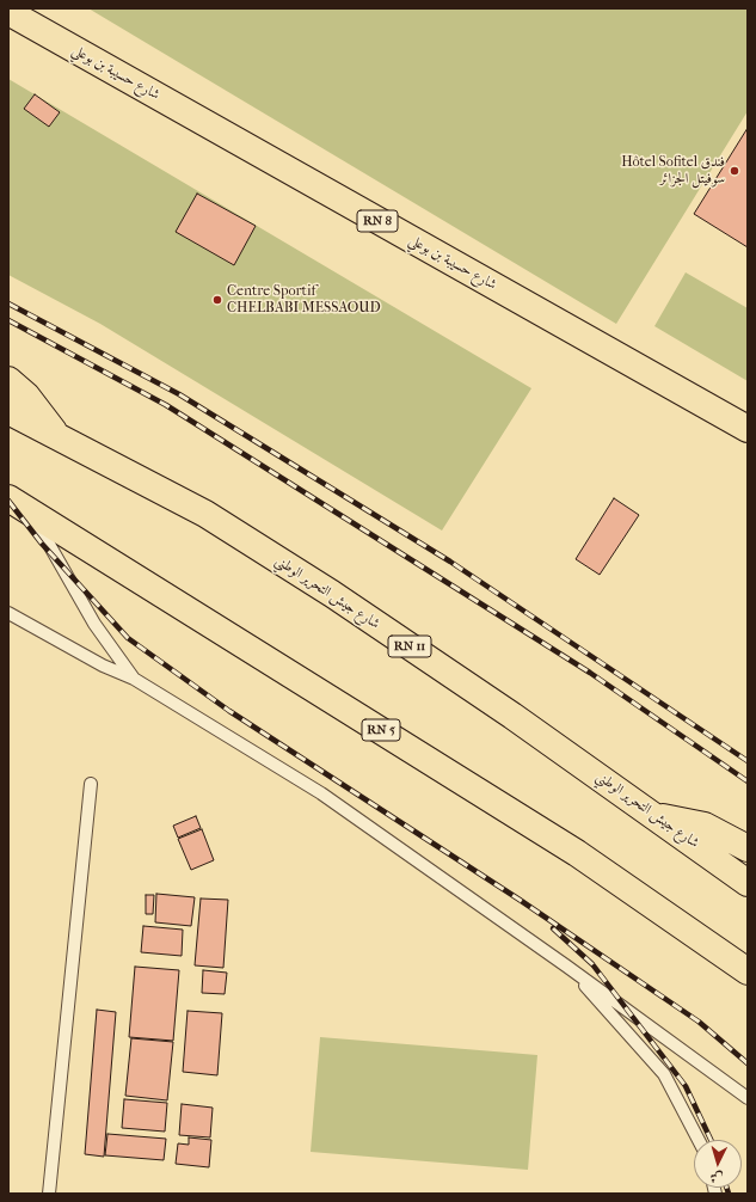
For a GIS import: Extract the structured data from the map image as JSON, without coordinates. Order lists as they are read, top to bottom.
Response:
{
  "streets": {
    "main road": [
      "شارع حسيبة بن بوعلي",
      "RN 8",
      "شارع جيش التحرير الوطني",
      "RN 11",
      "RN 5"
    ]
  },
  "places": ["Hôtel Sofitel فندق سوفيتل الجزائر", "Centre Sportif CHELBABI MESSAOUD"],
  "north": "bottom"
}
